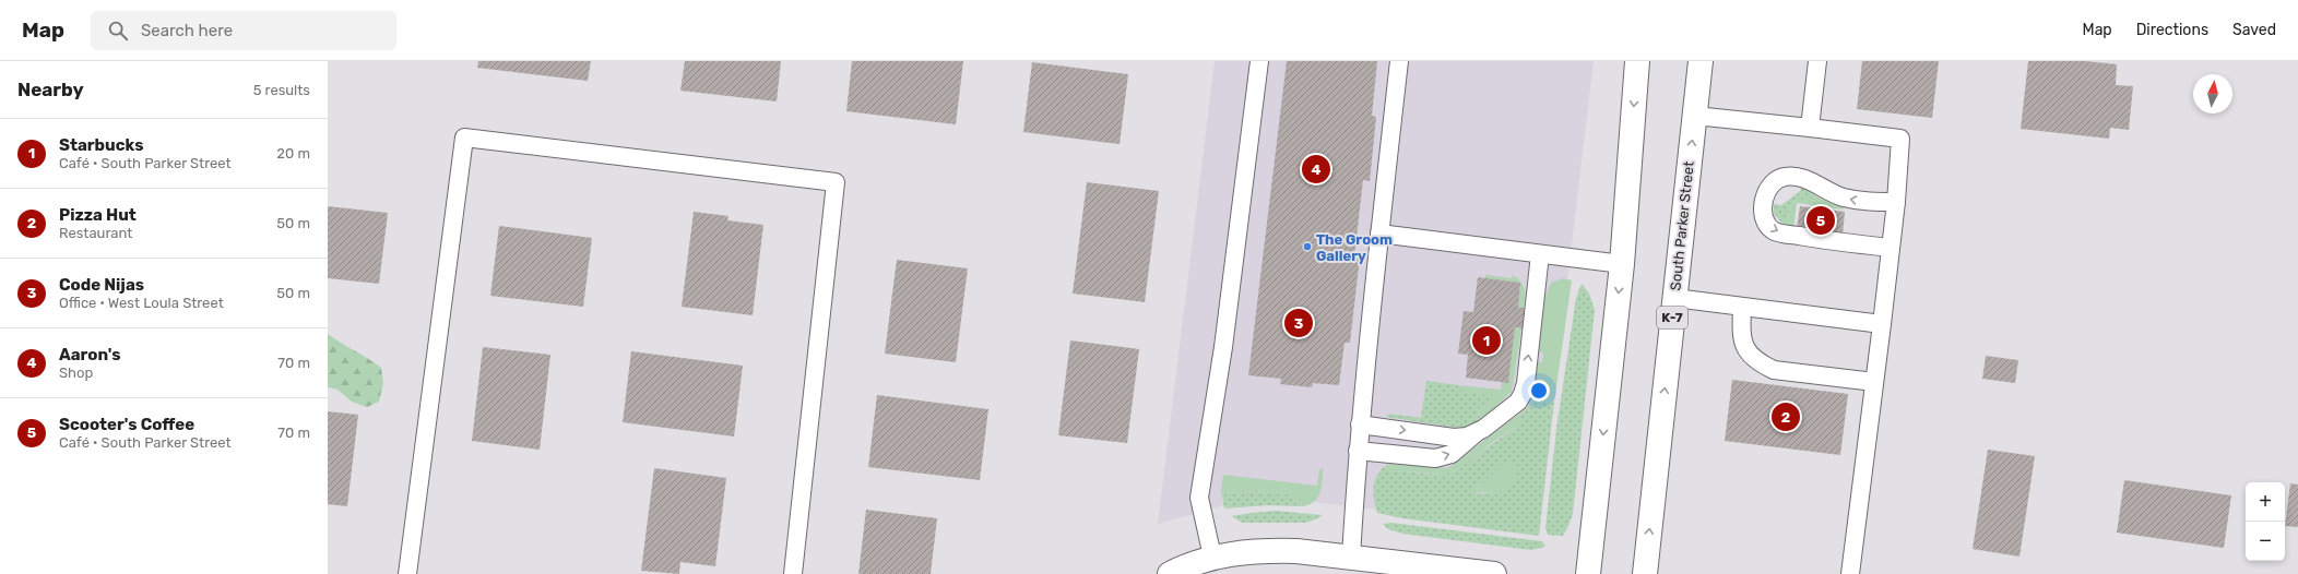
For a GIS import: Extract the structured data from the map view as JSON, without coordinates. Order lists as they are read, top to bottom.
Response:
{
  "streets": {
    "main road": ["South Parker Street", "K-7"]
  },
  "places": ["The Groom Gallery"],
  "north": "top",
  "page": {
    "header": "Map",
    "search": "Search here",
    "nav": ["Map", "Directions", "Saved"],
    "heading": ["Nearby", "5 results"],
    "list": [
      {
        "mark": "1",
        "name": "Starbucks",
        "note": "Café · South Parker Street",
        "value": "20 m"
      },
      {
        "mark": "2",
        "name": "Pizza Hut",
        "note": "Restaurant",
        "value": "50 m"
      },
      {
        "mark": "3",
        "name": "Code Nijas",
        "note": "Office · West Loula Street",
        "value": "50 m"
      },
      {
        "mark": "4",
        "name": "Aaron's",
        "note": "Shop",
        "value": "70 m"
      },
      {
        "mark": "5",
        "name": "Scooter's Coffee",
        "note": "Café · South Parker Street",
        "value": "70 m"
      }
    ],
    "pins": [
      "4",
      "5",
      "3",
      "1",
      "2"
    ],
    "map_buttons": ["+", "−"]
  }
}
